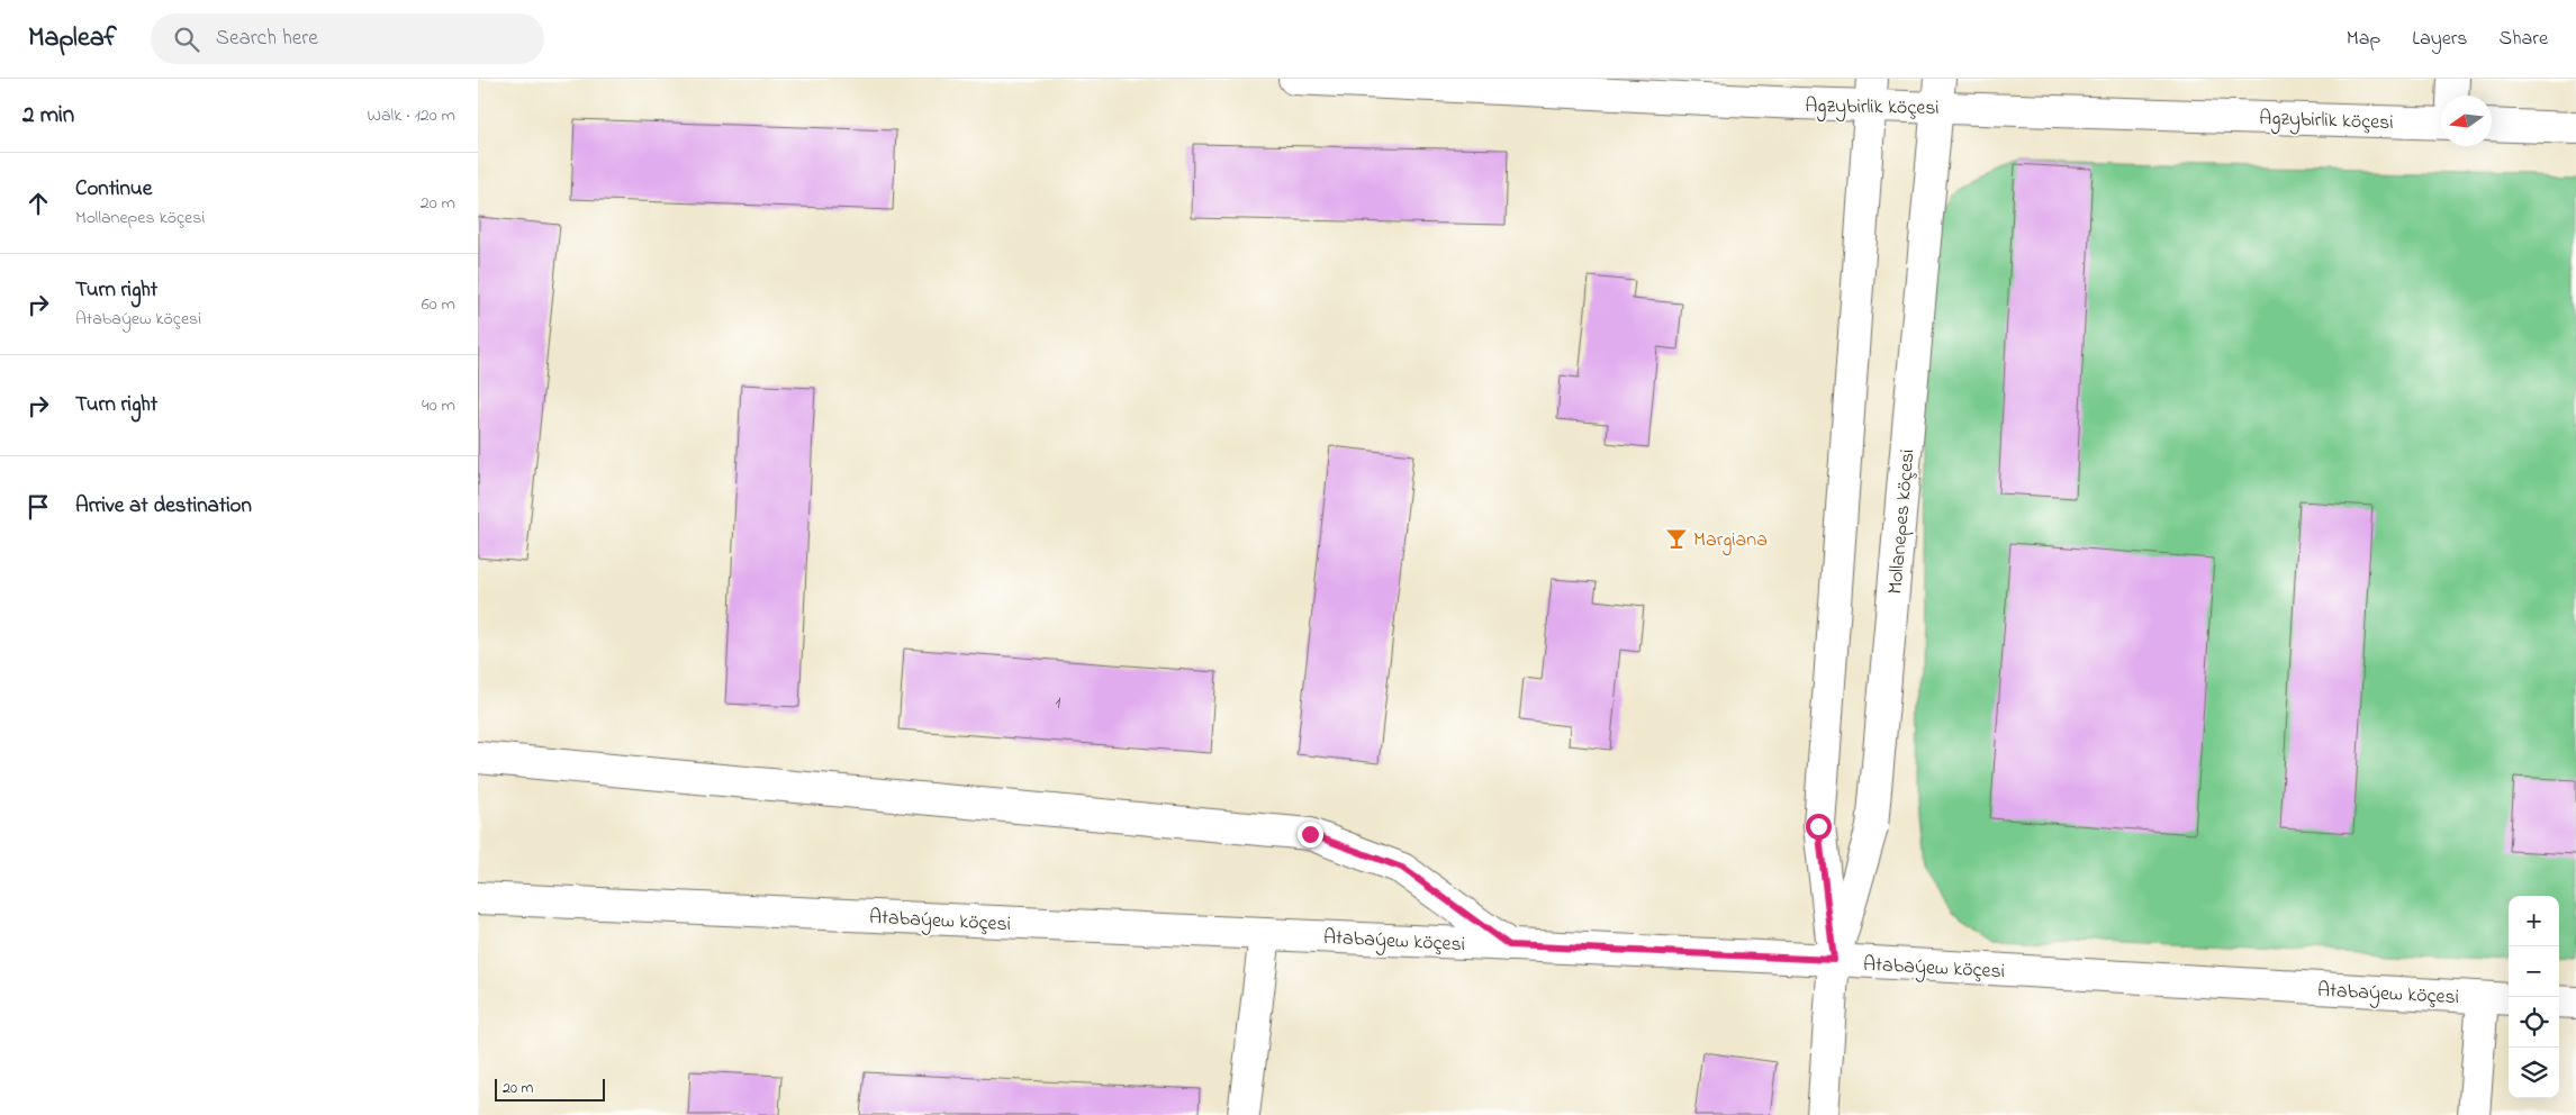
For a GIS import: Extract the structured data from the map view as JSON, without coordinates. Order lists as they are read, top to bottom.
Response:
{
  "streets": {
    "street": ["Agzybirlik köçesi", "Mollanepes köçesi", "Atabaýew köçesi"]
  },
  "crossings": [
    ["Agzybirlik köçesi", "Mollanepes köçesi"],
    ["Mollanepes köçesi", "Atabaýew köçesi"]
  ],
  "places": {
    "bar": ["Margiana"]
  },
  "house_numbers": ["1"],
  "scale_bar": "20 m",
  "north": "left",
  "page": {
    "header": "Mapleaf",
    "search": "Search here",
    "nav": ["Map", "Layers", "Share"],
    "heading": ["2 min", "Walk · 120 m"],
    "list": [
      ["Continue", "Mollanepes köçesi", "20 m"],
      ["Turn right", "Atabaýew köçesi", "60 m"],
      ["Turn right", "40 m"],
      "Arrive at destination"
    ],
    "map_buttons": ["+", "−"],
    "scale": "20 m"
  }
}
